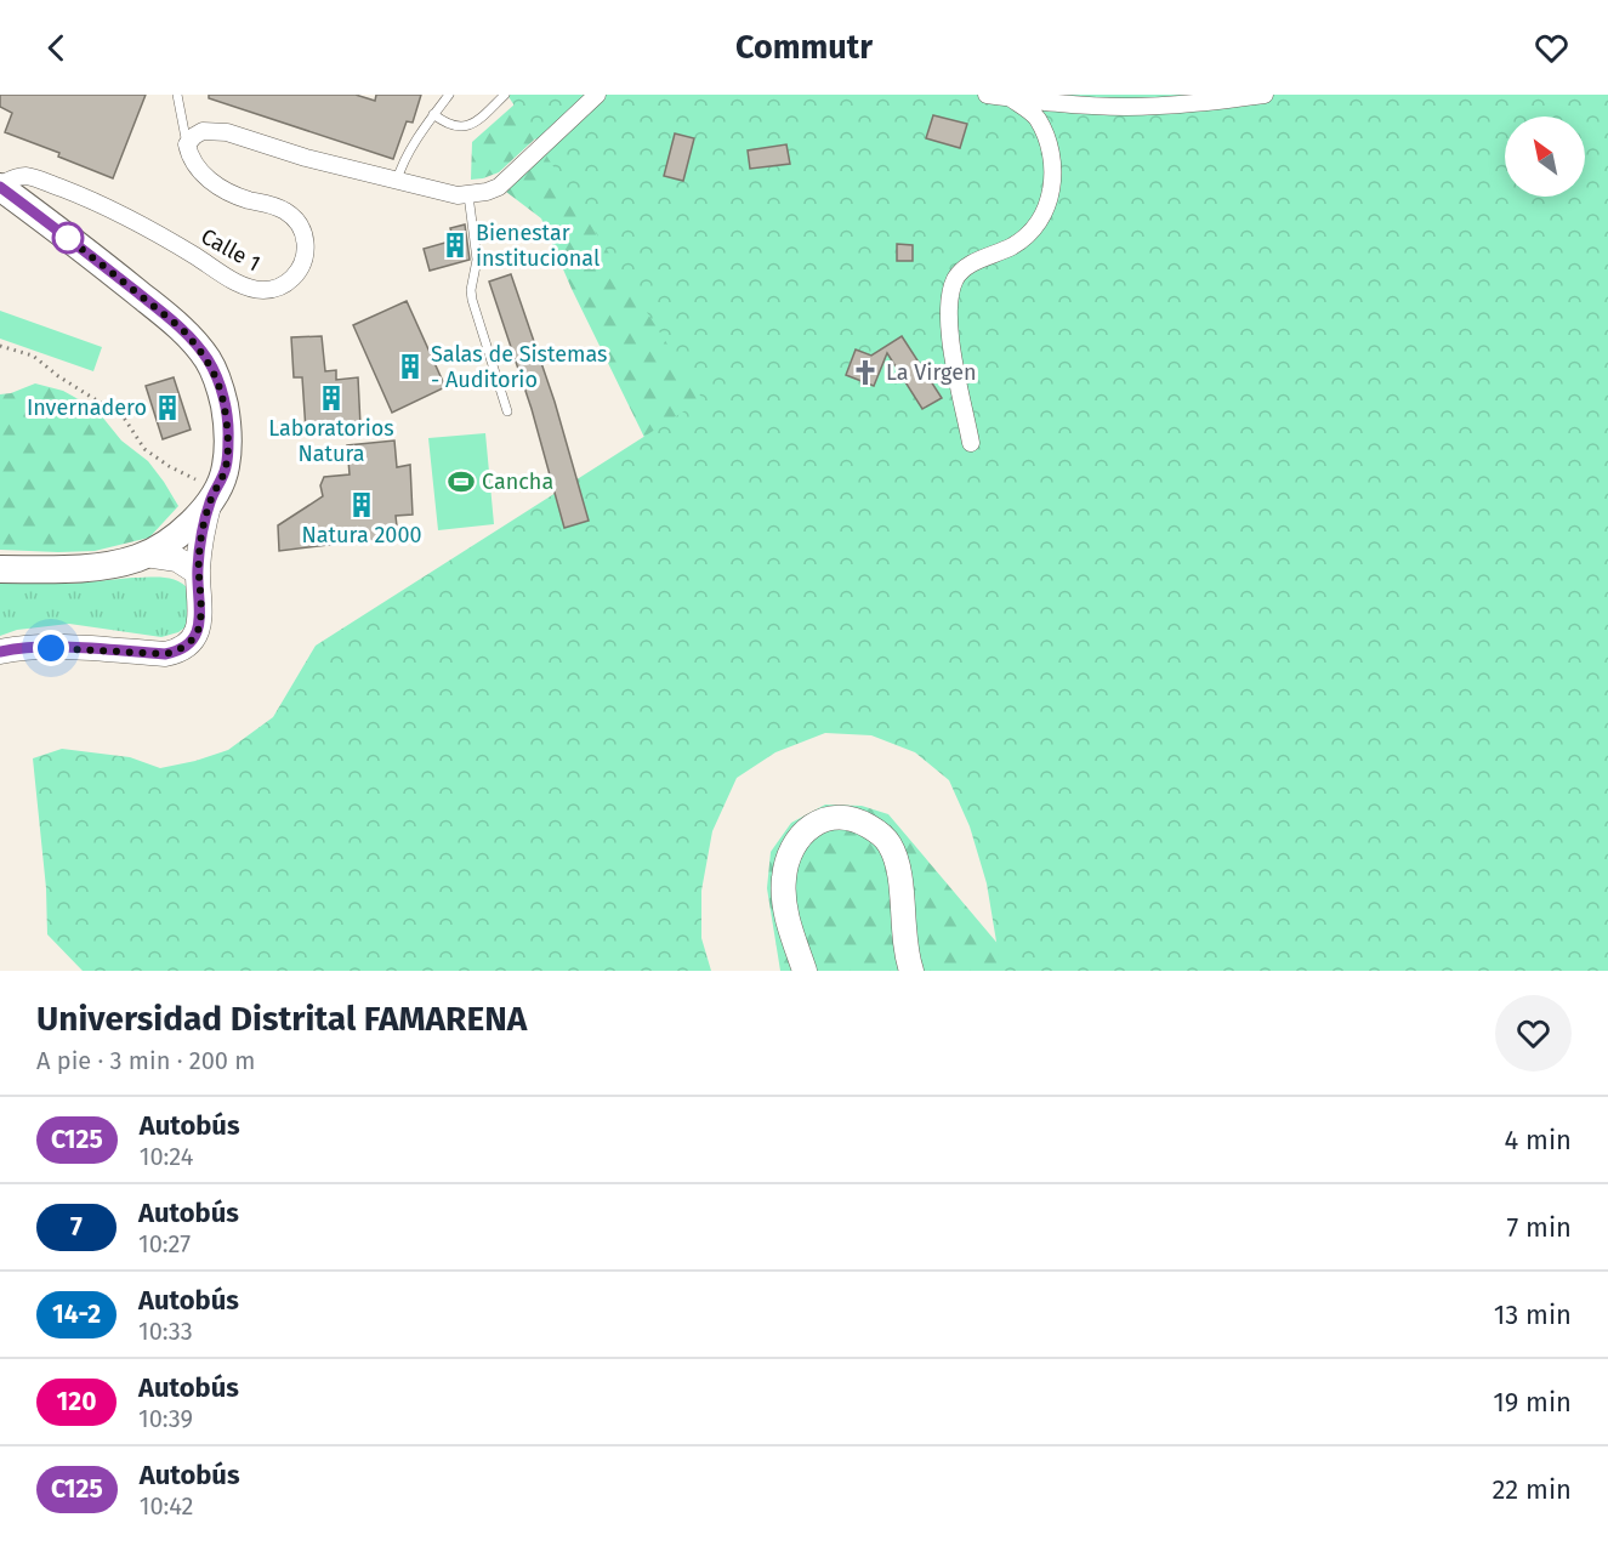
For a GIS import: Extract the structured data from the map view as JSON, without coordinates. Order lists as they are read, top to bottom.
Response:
{
  "streets": {
    "street": ["Calle 1"]
  },
  "places": {
    "building": [
      "Bienestar institucional",
      "Salas de Sistemas - Auditorio",
      "Laboratorios Natura",
      "Invernadero",
      "Natura 2000"
    ],
    "church": ["La Virgen"],
    "sports": ["Cancha"]
  },
  "lines": ["bus line C125"],
  "north": "top left",
  "page": {
    "header": "Commutr",
    "heading": ["Universidad Distrital FAMARENA", "A pie · 3 min · 200 m"],
    "list": [
      {
        "mark": "C125",
        "name": "Autobús",
        "note": "10:24",
        "value": "4 min"
      },
      {
        "mark": "7",
        "name": "Autobús",
        "note": "10:27",
        "value": "7 min"
      },
      {
        "mark": "14-2",
        "name": "Autobús",
        "note": "10:33",
        "value": "13 min"
      },
      {
        "mark": "120",
        "name": "Autobús",
        "note": "10:39",
        "value": "19 min"
      },
      {
        "mark": "C125",
        "name": "Autobús",
        "note": "10:42",
        "value": "22 min"
      }
    ]
  }
}
